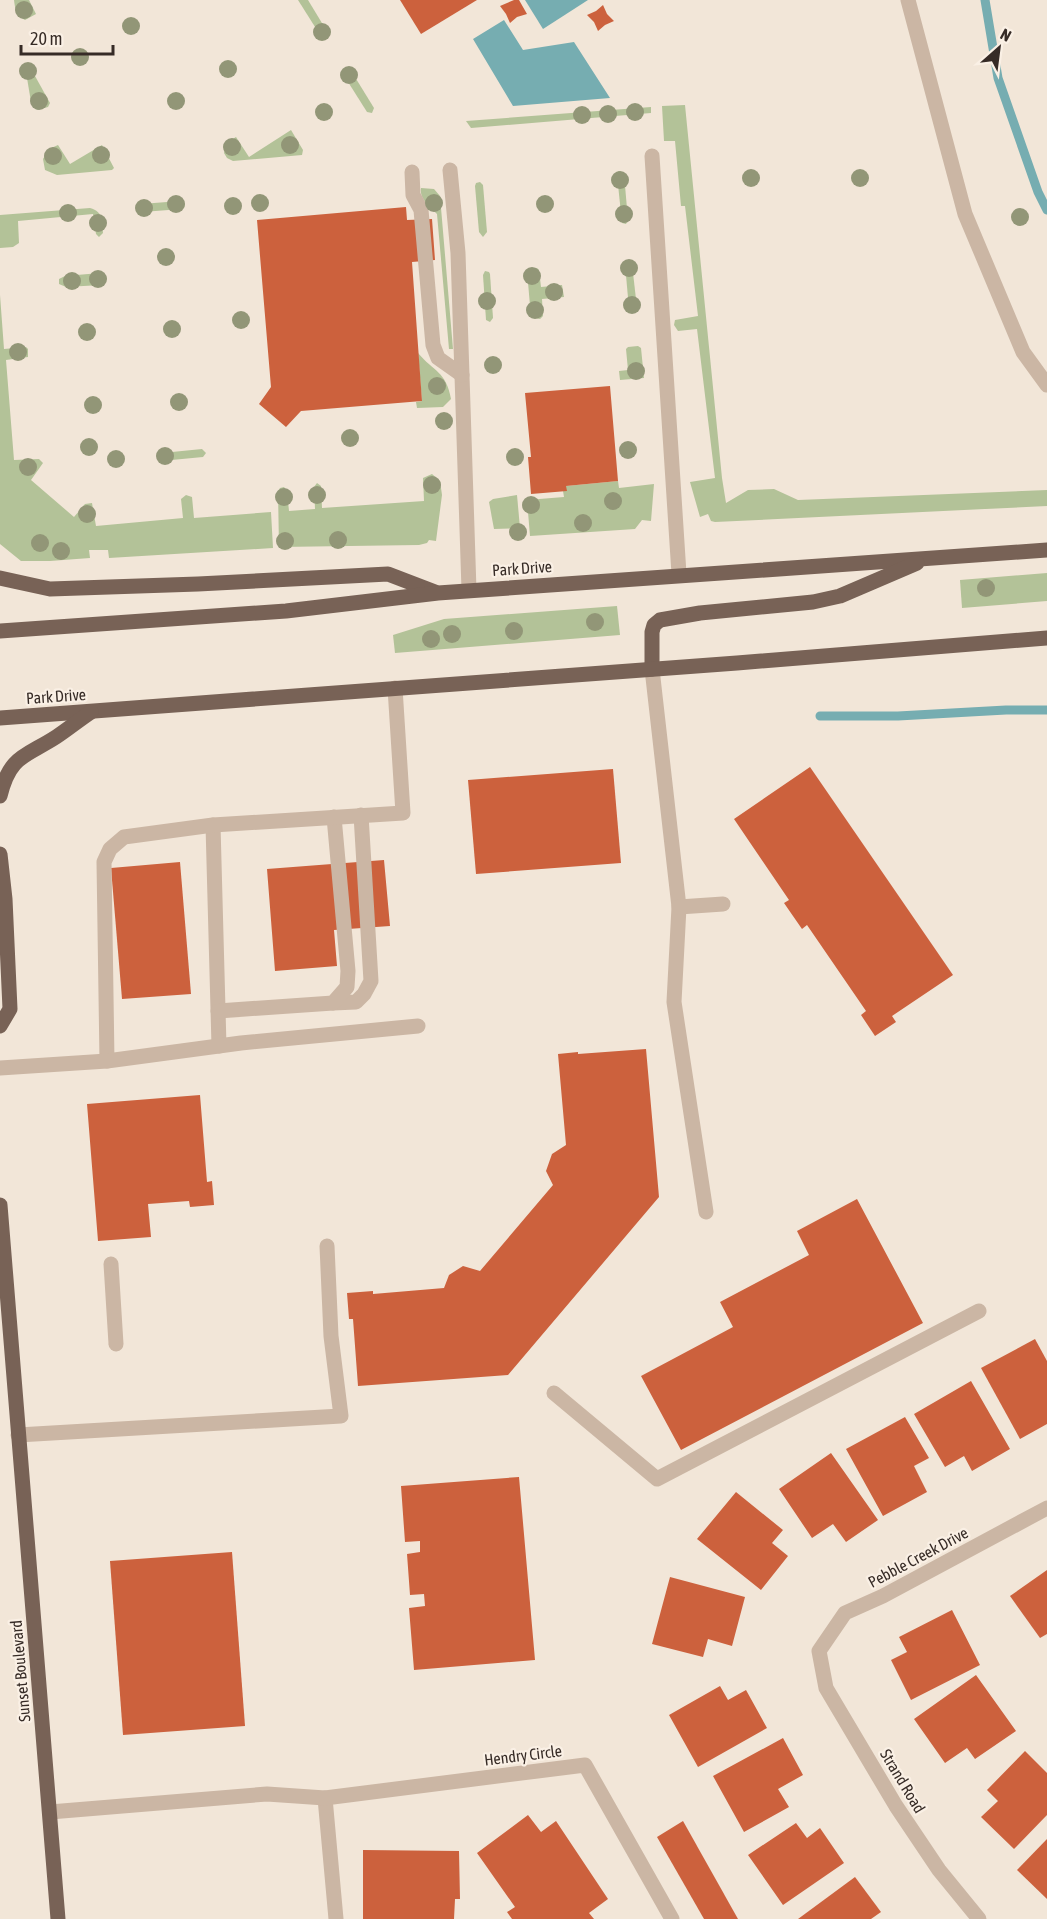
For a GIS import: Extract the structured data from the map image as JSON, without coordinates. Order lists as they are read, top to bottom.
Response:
{
  "streets": {
    "main road": ["Park Drive", "Sunset Boulevard"],
    "street": ["Pebble Creek Drive", "Hendry Circle", "Strand Road"]
  },
  "crossings": [
    ["Pebble Creek Drive", "Strand Road"],
    ["Sunset Boulevard", "Hendry Circle"]
  ],
  "scale_bar": "20 m",
  "north": "top right"
}
